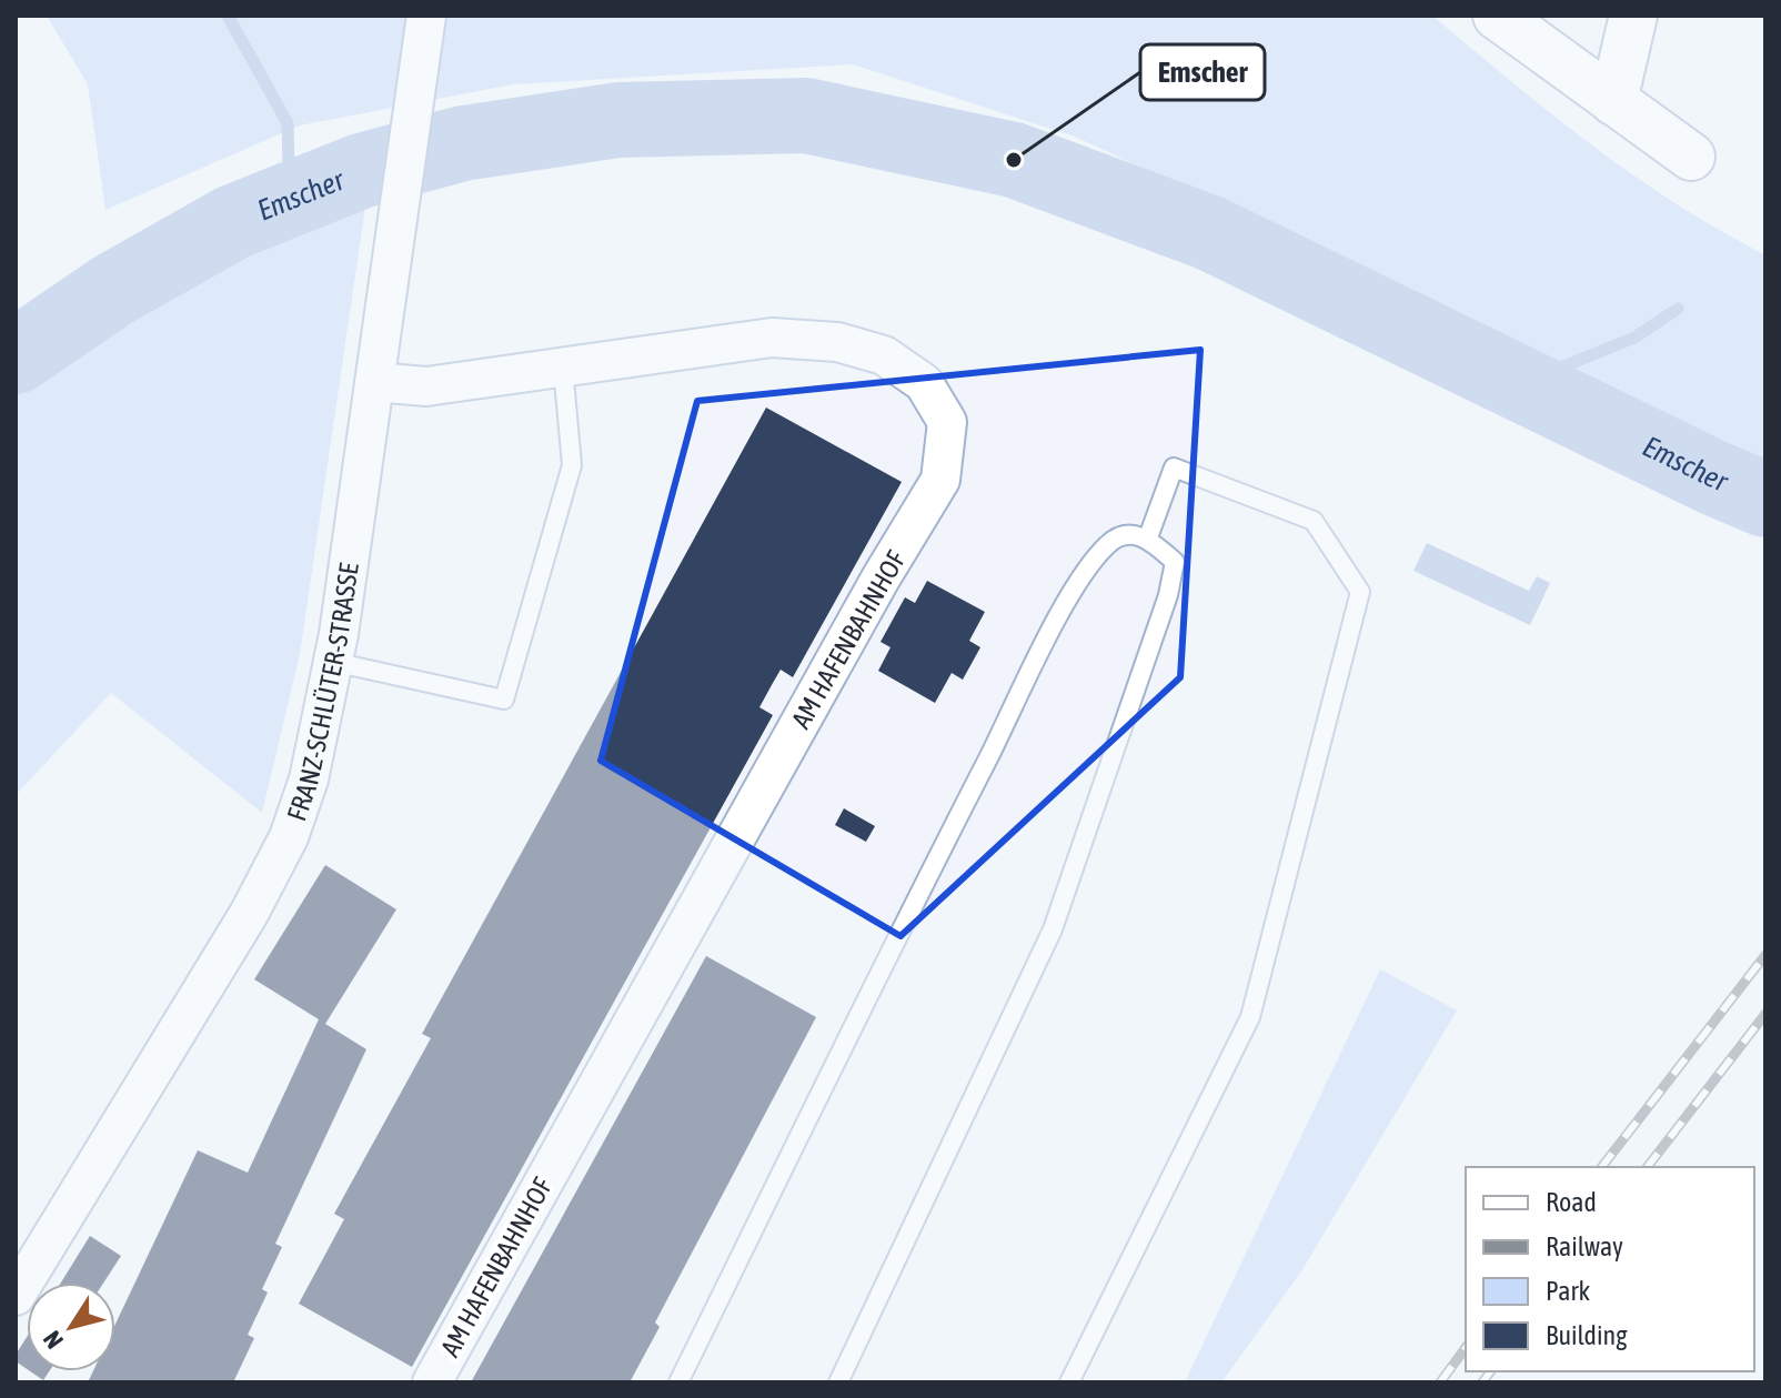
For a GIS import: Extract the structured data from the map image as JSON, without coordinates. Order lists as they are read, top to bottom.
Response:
{
  "streets": {
    "street": ["AM HAFENBAHNHOF", "FRANZ-SCHLÜTER-STRASSE"]
  },
  "crossings": [
    ["AM HAFENBAHNHOF", "FRANZ-SCHLÜTER-STRASSE"]
  ],
  "water": ["Emscher"],
  "places": ["Emscher"],
  "legend": [
    "Road",
    "Railway",
    "Park",
    "Building"
  ],
  "north": "bottom left"
}
